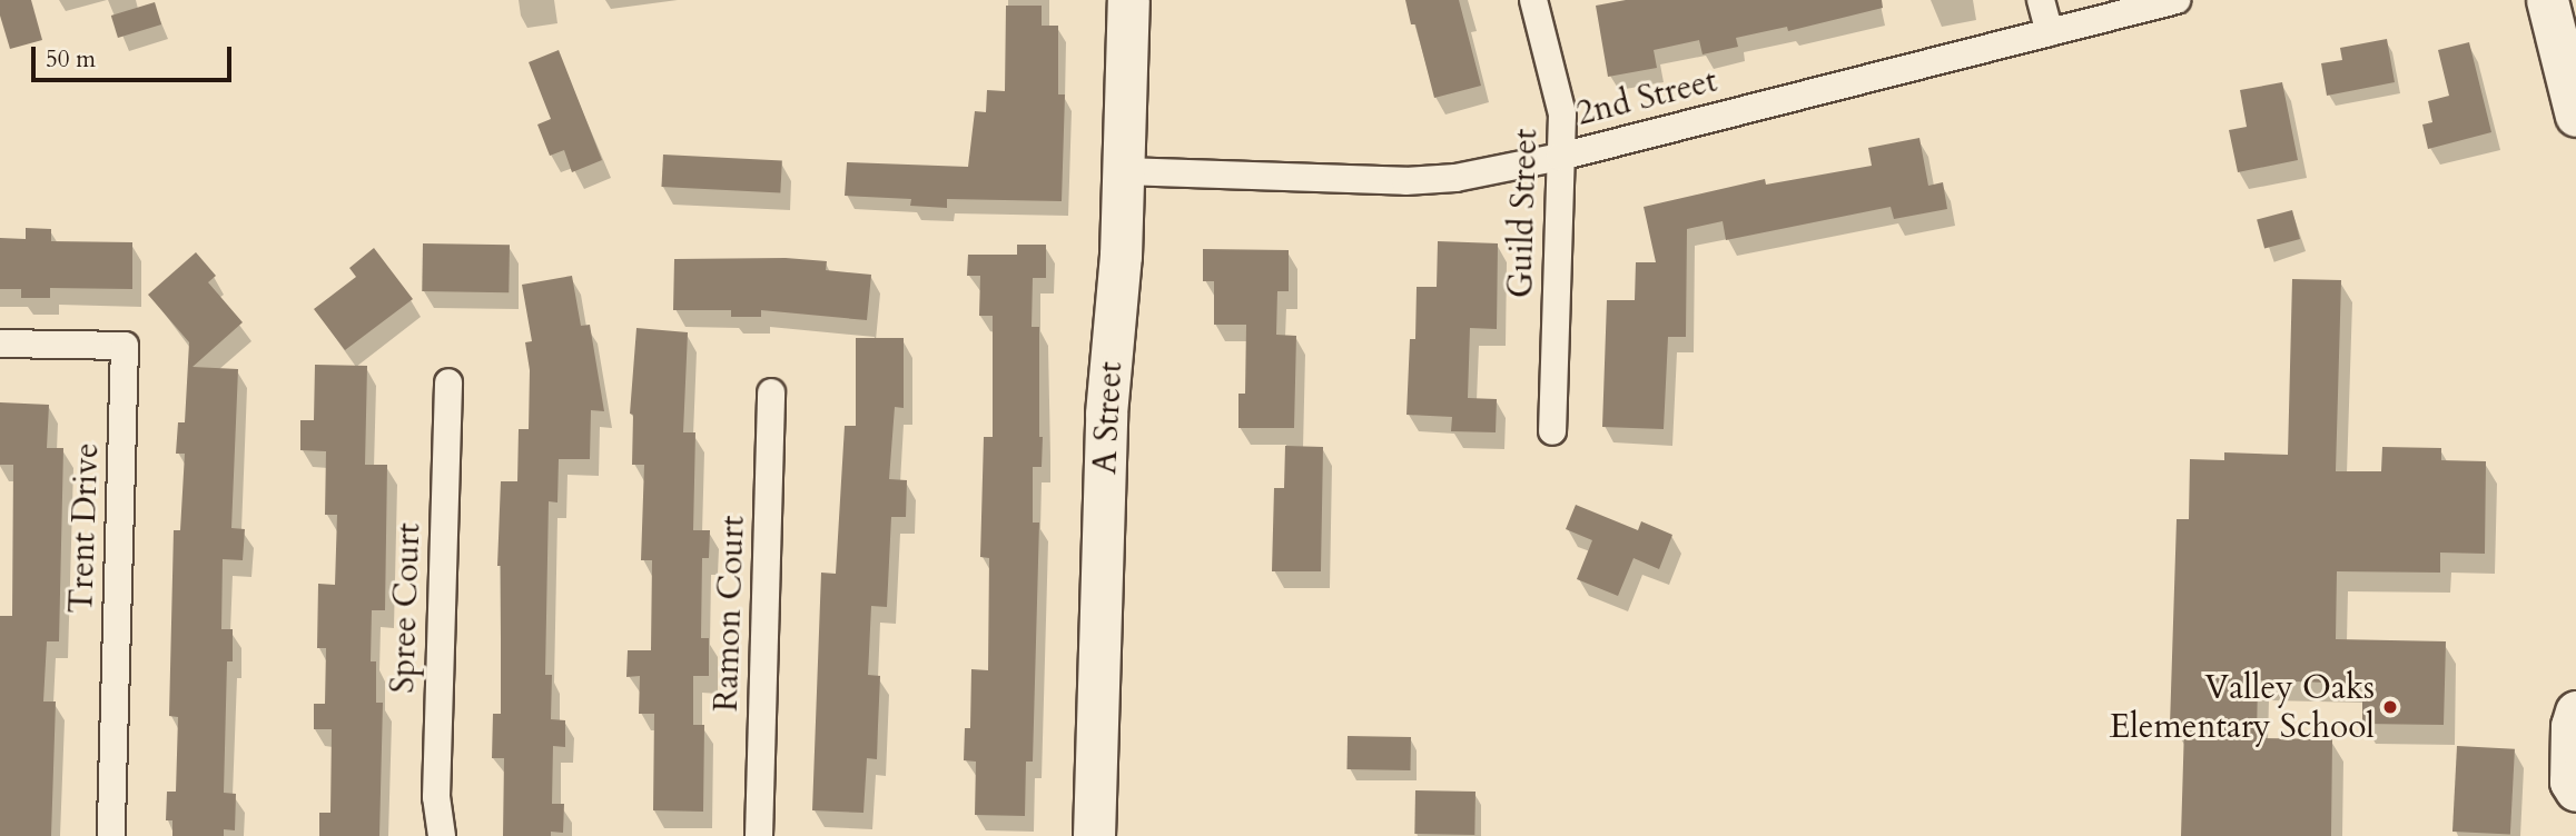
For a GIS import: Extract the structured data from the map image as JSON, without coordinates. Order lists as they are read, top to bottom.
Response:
{
  "streets": {
    "street": [
      "2nd Street",
      "Guild Street",
      "A Street",
      "Trent Drive",
      "Spree Court",
      "Ramon Court"
    ]
  },
  "crossings": [
    ["2nd Street", "Guild Street"],
    ["2nd Street", "A Street"]
  ],
  "places": ["Valley Oaks Elementary School"],
  "scale_bar": "50 m"
}
